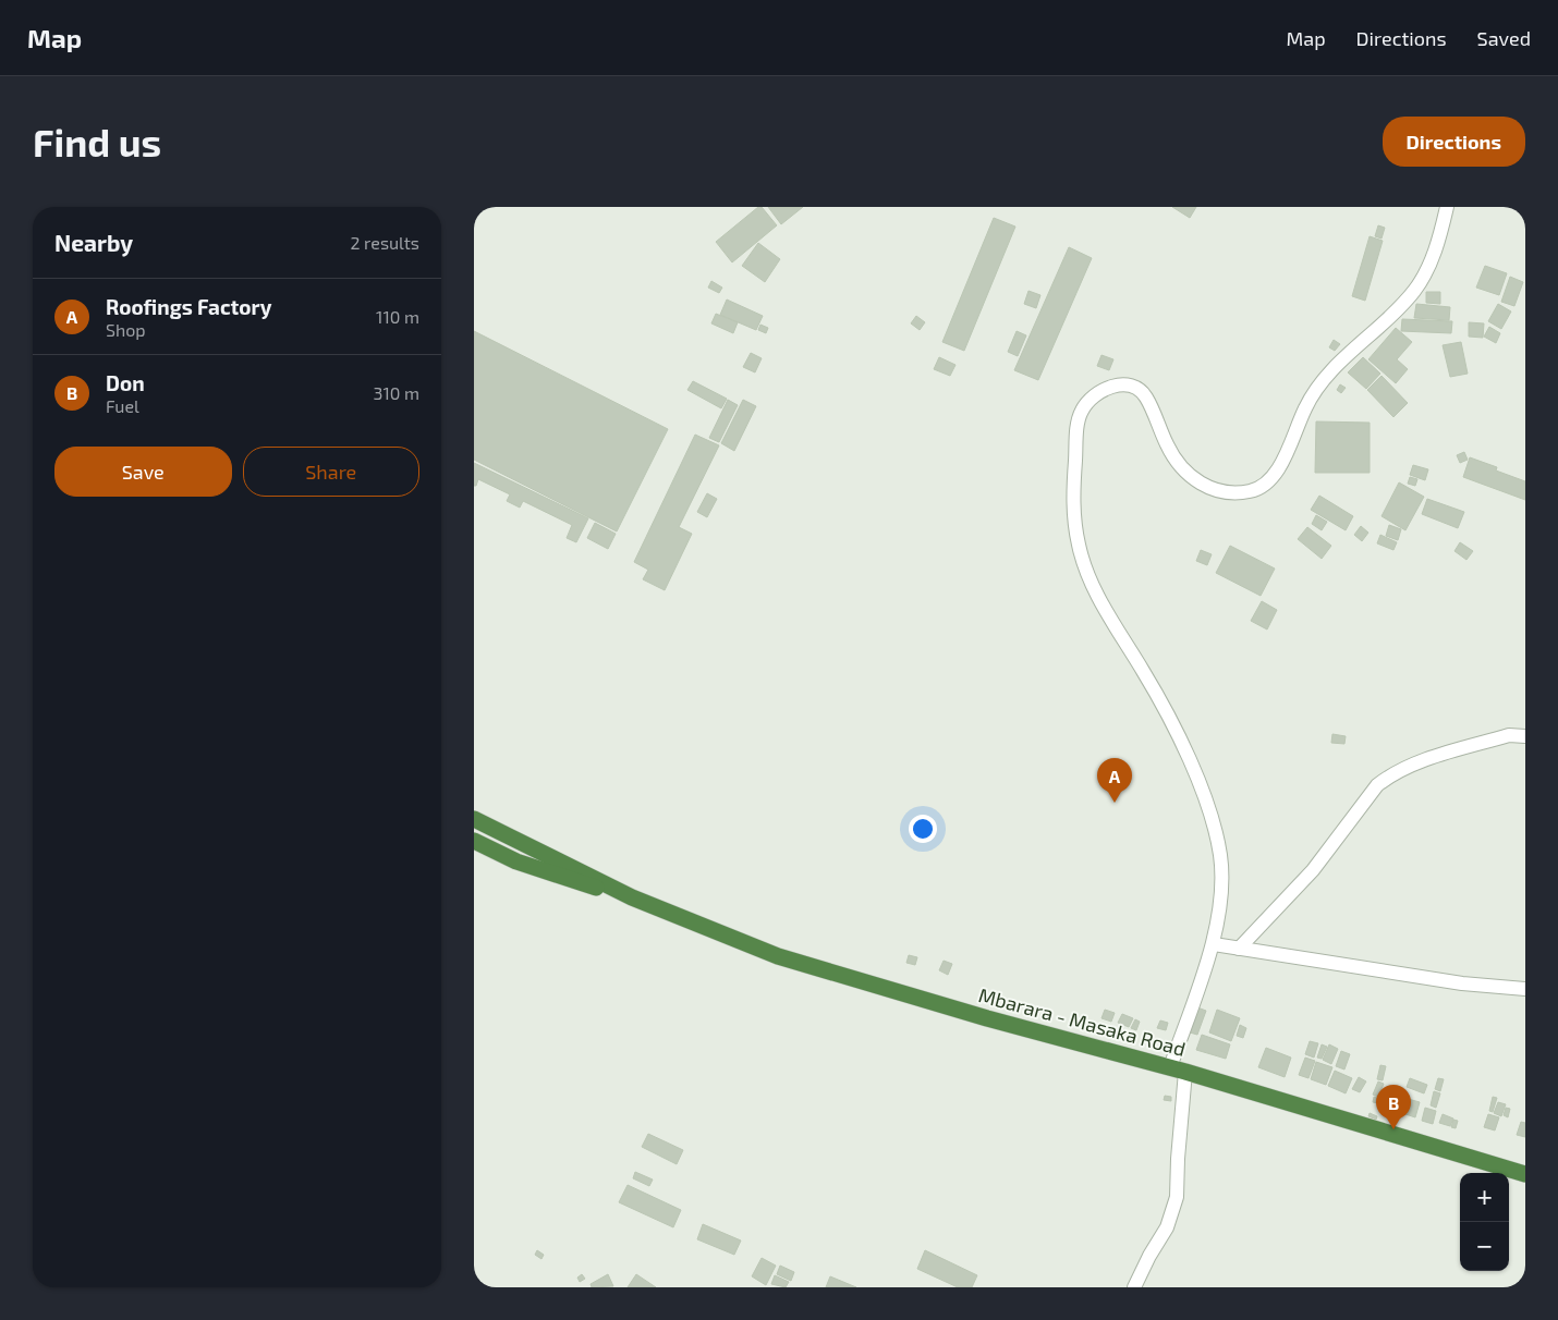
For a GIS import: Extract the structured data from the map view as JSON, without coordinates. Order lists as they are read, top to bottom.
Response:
{
  "streets": {
    "highway": ["Mbarara - Masaka Road"]
  },
  "page": {
    "header": "Map",
    "nav": ["Map", "Directions", "Saved"],
    "buttons": [
      "Directions",
      ["Save", "Share"]
    ],
    "title": "Find us",
    "heading": ["Nearby", "2 results"],
    "list": [
      {
        "mark": "A",
        "name": "Roofings Factory",
        "note": "Shop",
        "value": "110 m"
      },
      {
        "mark": "B",
        "name": "Don",
        "note": "Fuel",
        "value": "310 m"
      }
    ],
    "pins": ["A", "B"],
    "map_buttons": ["+", "−"]
  }
}
